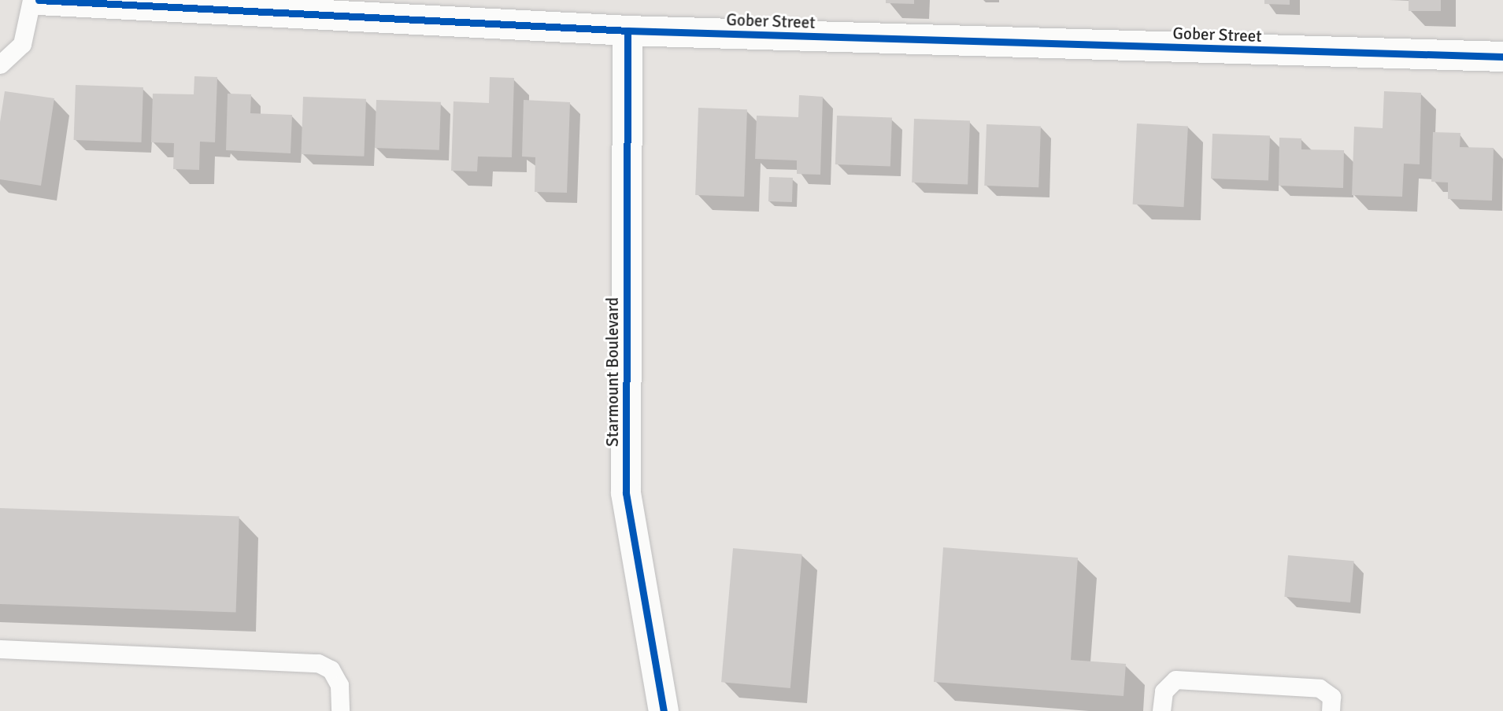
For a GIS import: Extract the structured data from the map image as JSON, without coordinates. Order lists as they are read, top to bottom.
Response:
{
  "streets": {
    "street": ["Gober Street", "Starmount Boulevard"]
  },
  "crossings": [
    ["Gober Street", "Starmount Boulevard"]
  ]
}
